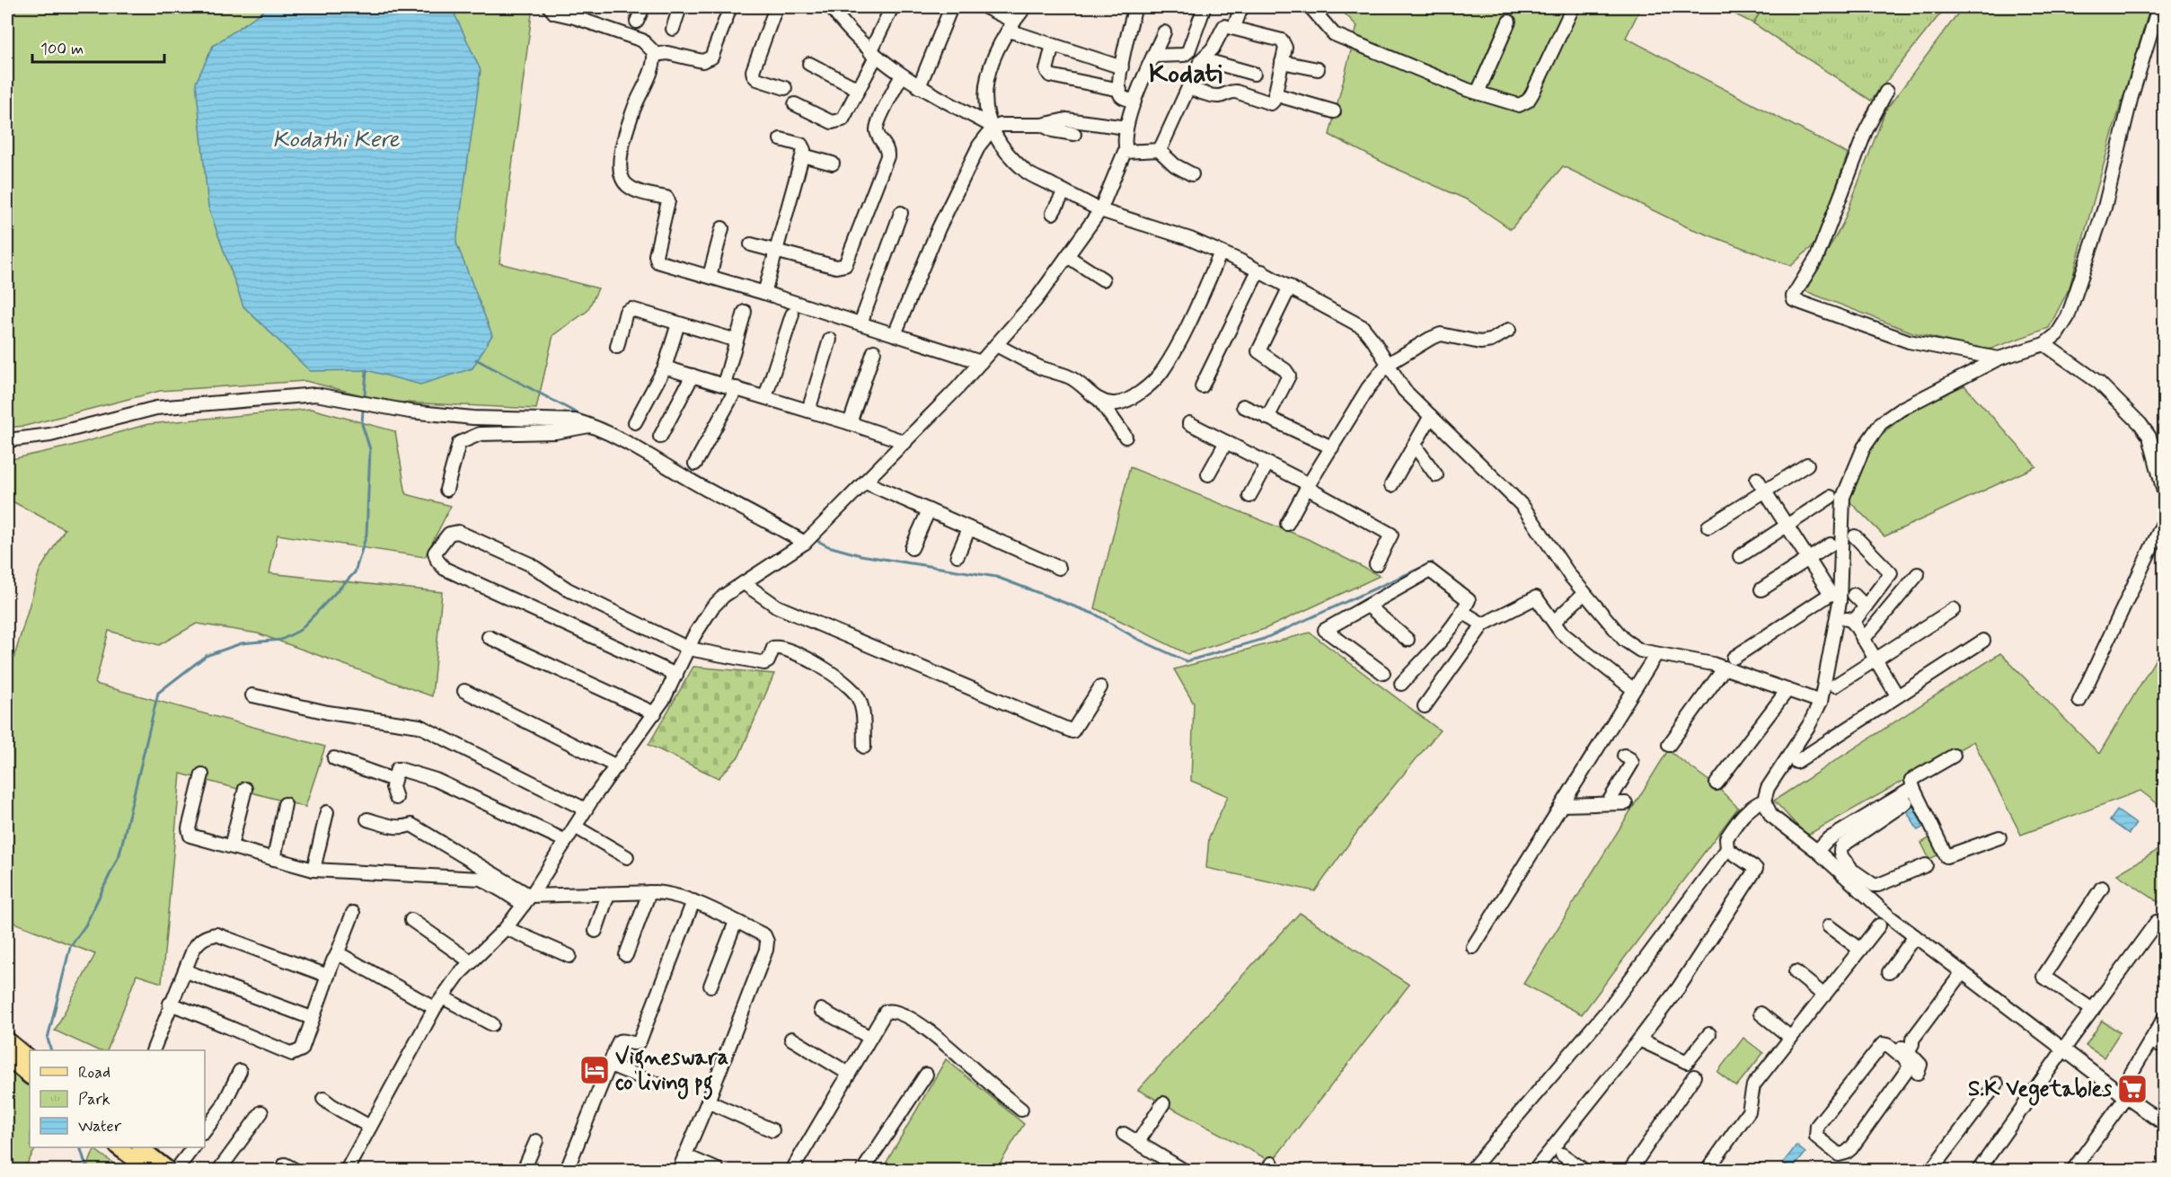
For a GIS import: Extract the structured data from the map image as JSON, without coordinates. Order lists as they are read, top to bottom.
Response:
{
  "districts": ["Kodati"],
  "water": ["Kodathi Kere"],
  "places": {
    "hotel": ["Vigneswara co living pg"],
    "supermarket": ["S.K Vegetables"]
  },
  "legend": ["Road", "Park", "Water"],
  "scale_bar": "100 m"
}
